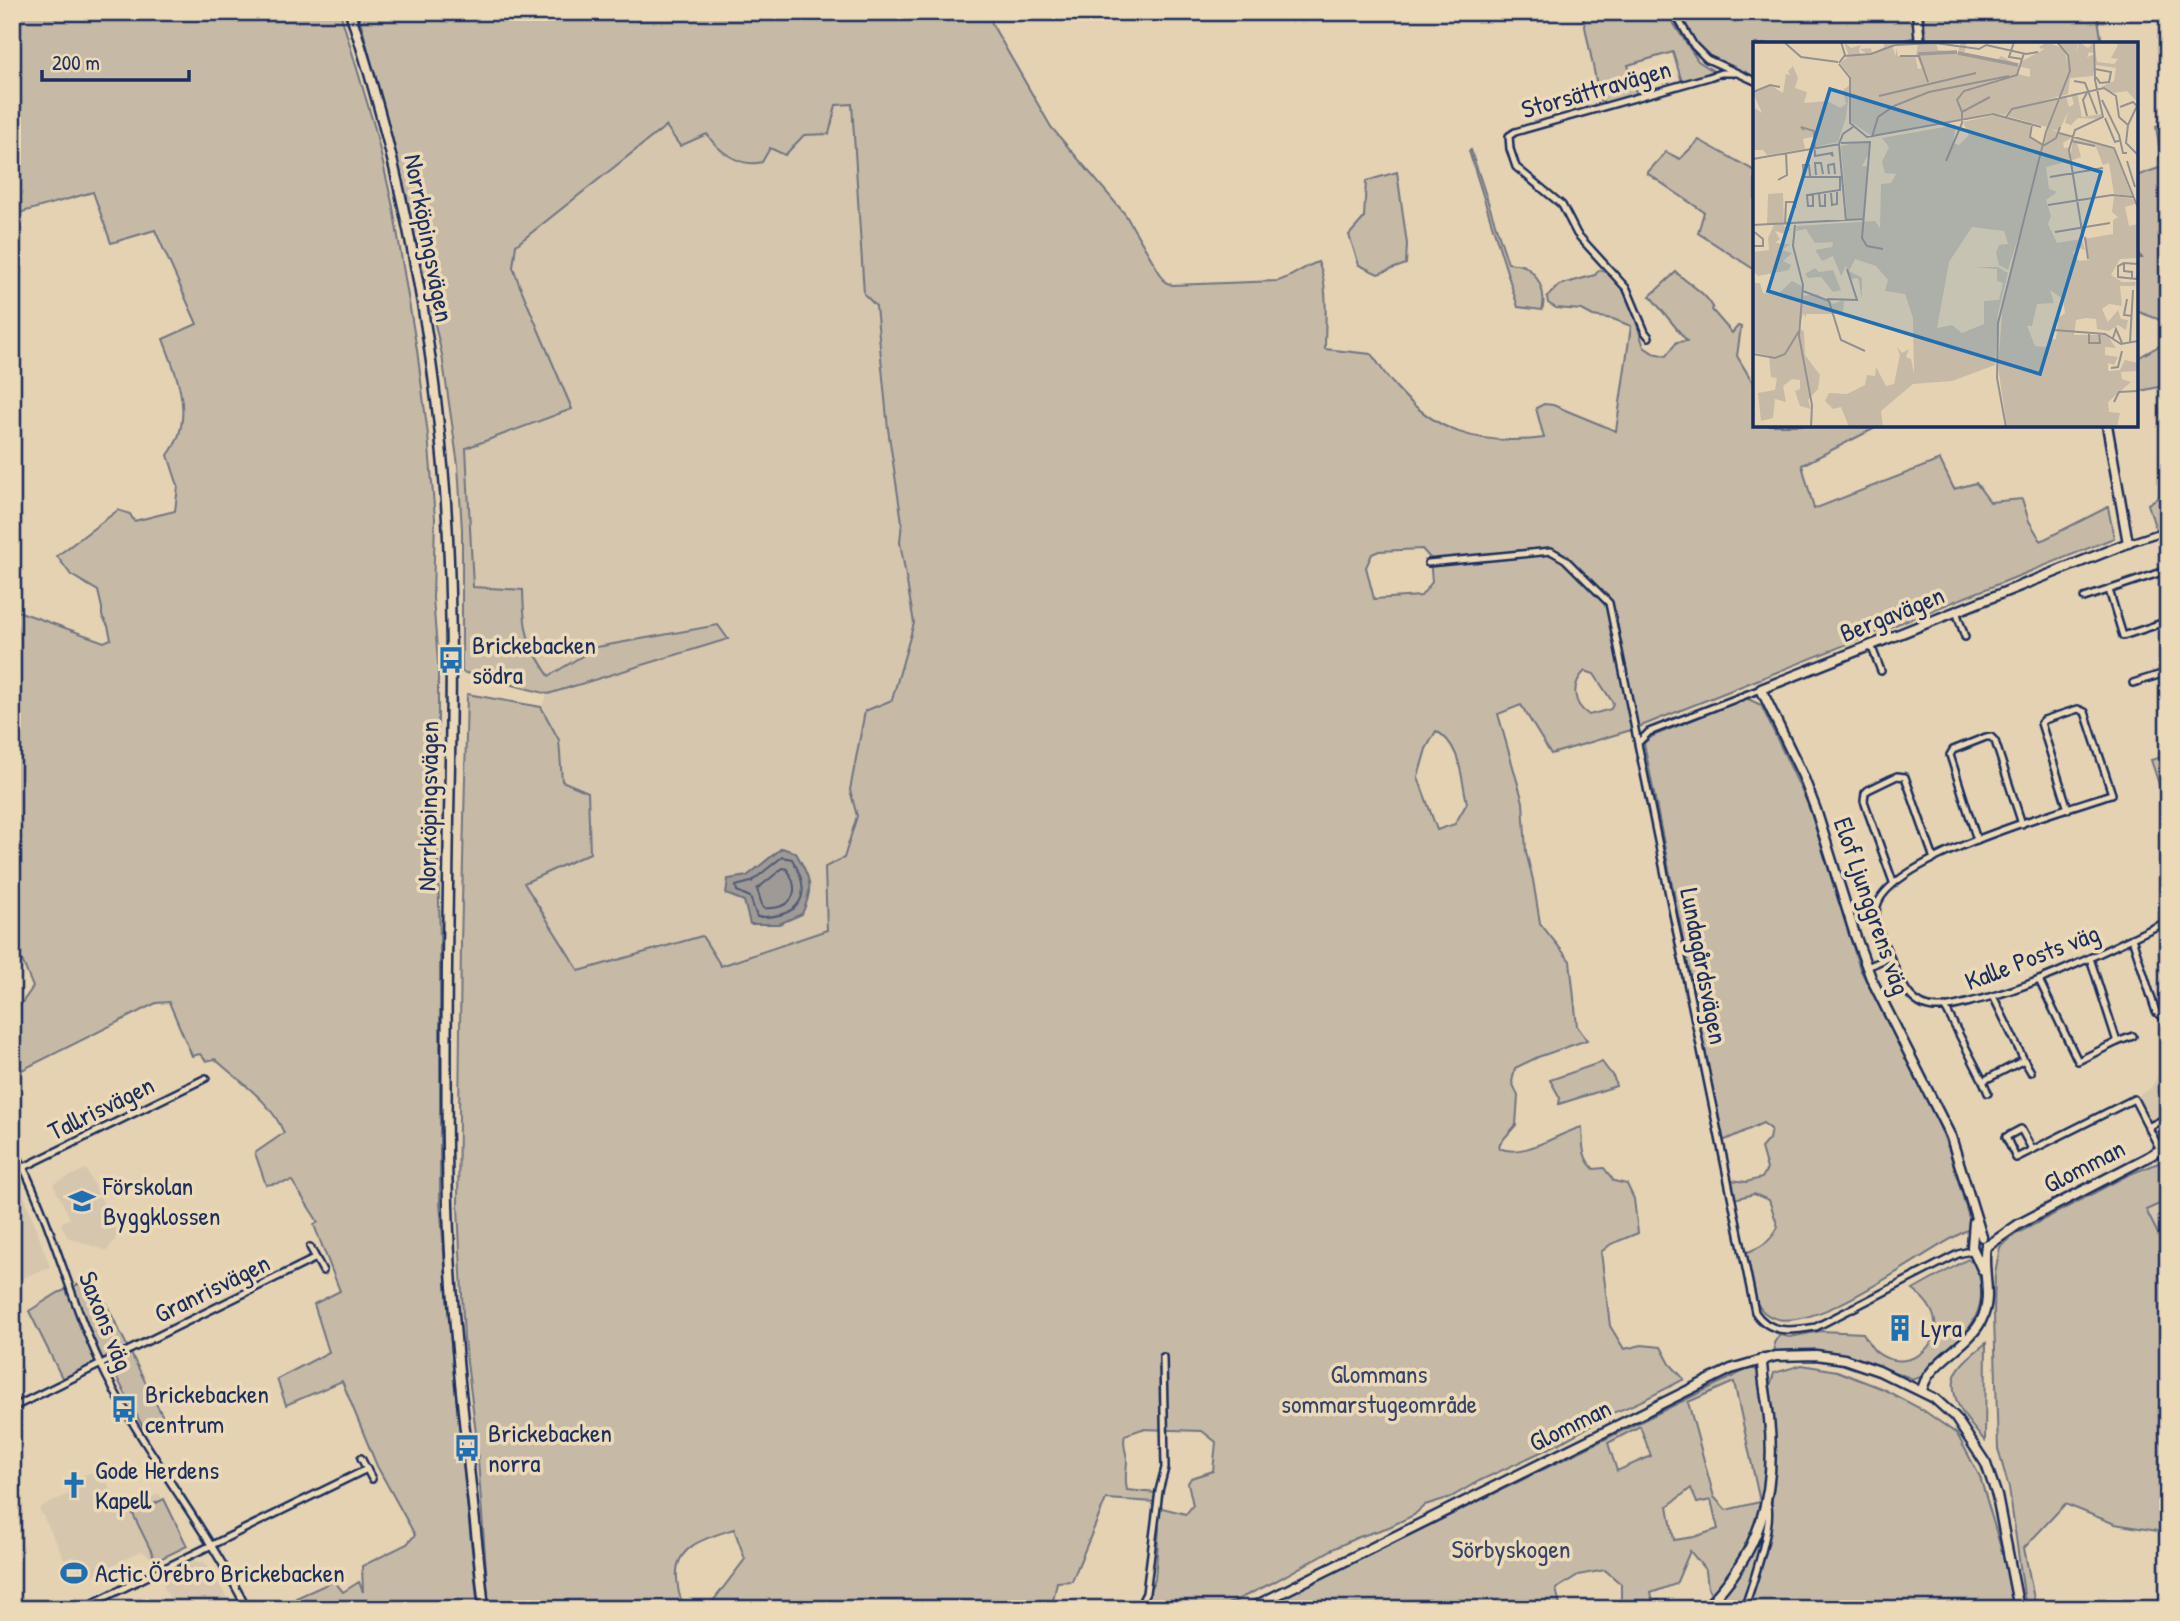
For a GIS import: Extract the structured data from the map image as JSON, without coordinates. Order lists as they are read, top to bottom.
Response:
{
  "streets": {
    "main road": [
      "Norrköpingsvägen",
      "Bergavägen",
      "Elof Ljunggrens väg",
      "Glomman"
    ],
    "street": [
      "Storsättravägen",
      "Kalle Posts väg",
      "Lundagårdsvägen",
      "Tallrisvägen",
      "Granrisvägen",
      "Saxons väg"
    ]
  },
  "crossings": [
    ["Bergavägen", "Elof Ljunggrens väg"],
    ["Bergavägen", "Lundagårdsvägen"],
    ["Elof Ljunggrens väg", "Lundagårdsvägen"],
    ["Elof Ljunggrens väg", "Glomman"],
    ["Lundagårdsvägen", "Glomman"],
    ["Tallrisvägen", "Saxons väg"],
    ["Granrisvägen", "Saxons väg"]
  ],
  "parks": ["Glommans sommarstugeområde", "Sörbyskogen"],
  "places": {
    "bus stop": ["Brickebacken södra", "Brickebacken centrum", "Brickebacken norra"],
    "school or university": ["Förskolan Byggklossen"],
    "building": ["Lyra"],
    "church": ["Gode Herdens Kapell"],
    "sports": ["Actic Örebro Brickebacken"]
  },
  "scale_bar": "200 m"
}
